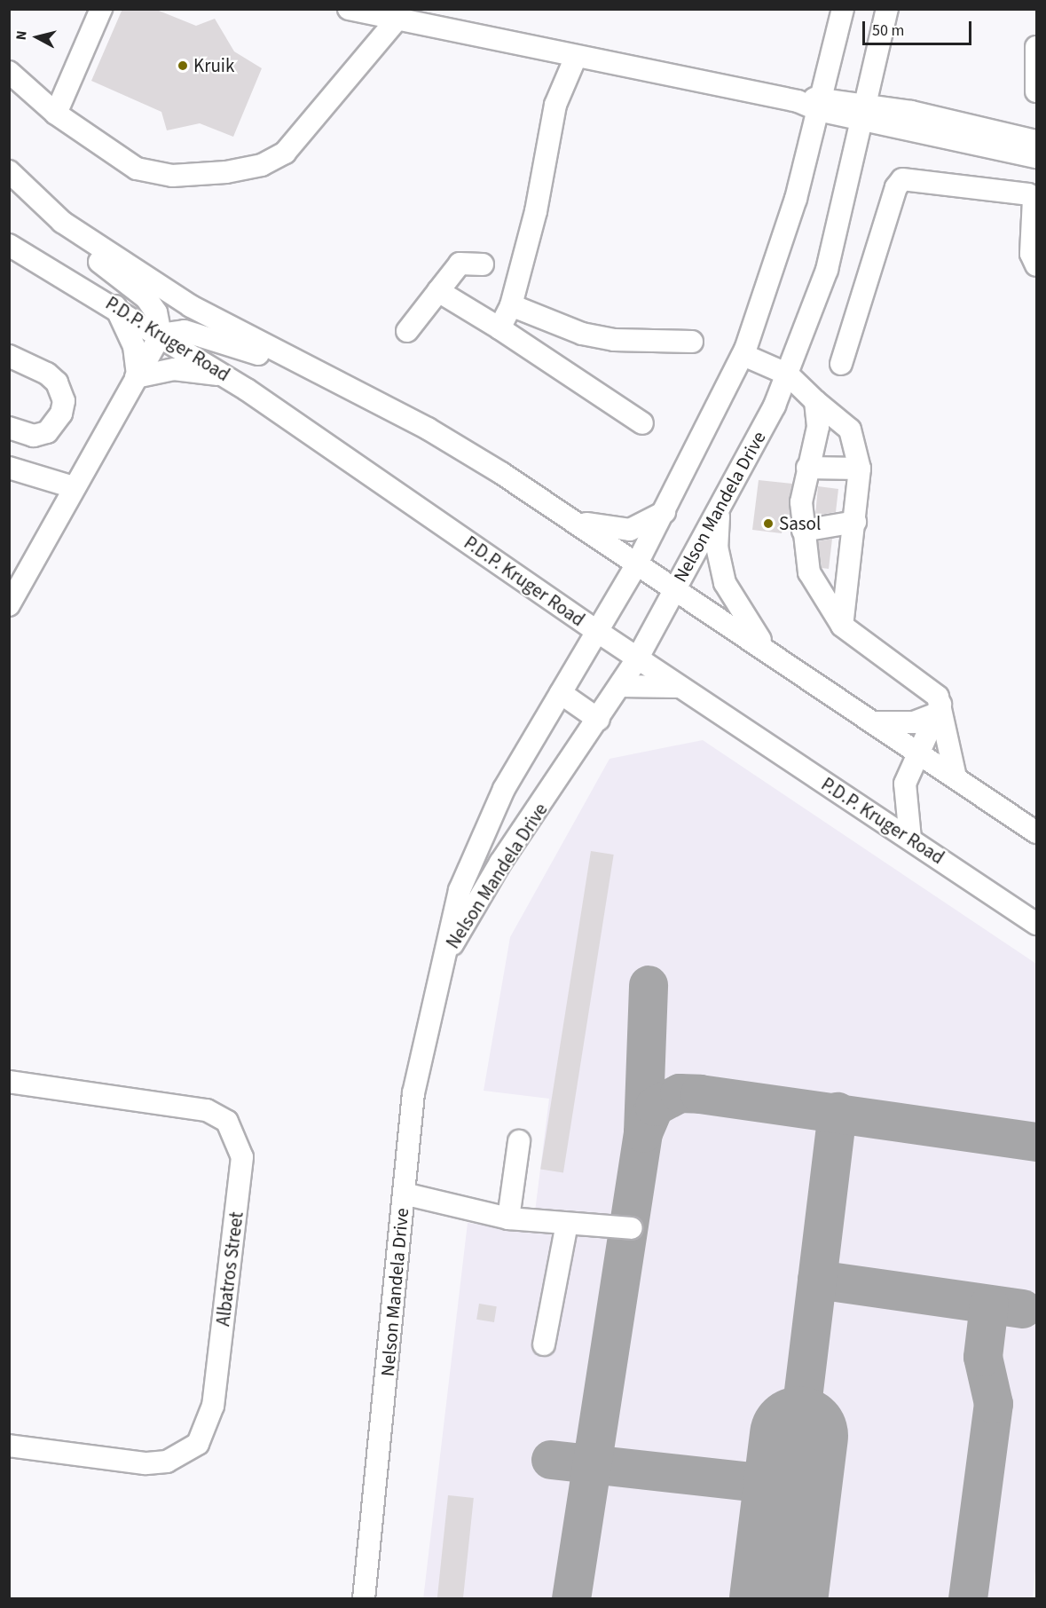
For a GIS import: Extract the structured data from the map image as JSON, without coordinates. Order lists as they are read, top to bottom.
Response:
{
  "streets": {
    "street": ["P.D.P. Kruger Road", "Nelson Mandela Drive", "Albatros Street"]
  },
  "crossings": [
    ["P.D.P. Kruger Road", "Nelson Mandela Drive"]
  ],
  "places": ["Kruik", "Sasol"],
  "scale_bar": "50 m",
  "north": "left"
}
